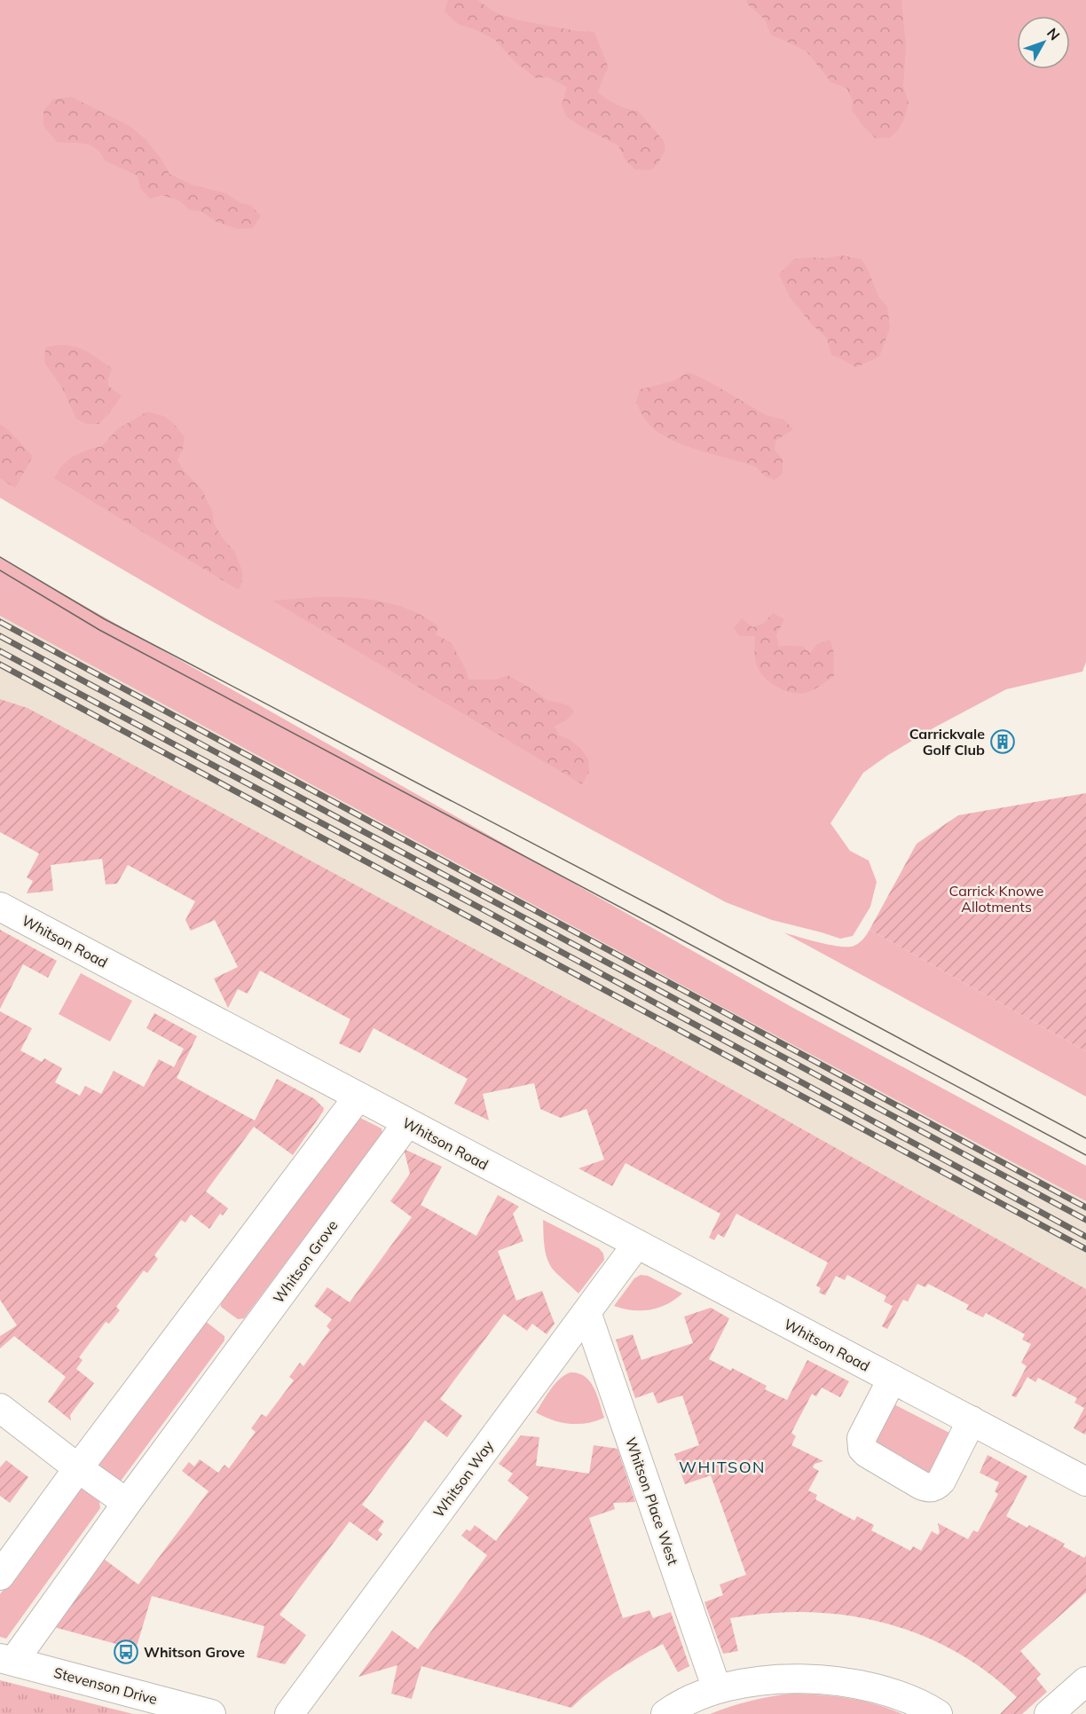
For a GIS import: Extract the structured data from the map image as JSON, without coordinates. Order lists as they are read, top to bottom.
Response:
{
  "streets": {
    "street": [
      "Whitson Road",
      "Whitson Grove",
      "Whitson Way",
      "Whitson Place West",
      "Stevenson Drive"
    ]
  },
  "crossings": [
    ["Whitson Road", "Whitson Grove"],
    ["Whitson Road", "Whitson Way"],
    ["Whitson Grove", "Stevenson Drive"],
    ["Whitson Way", "Whitson Place West"]
  ],
  "districts": ["WHITSON"],
  "parks": ["Carrick Knowe Allotments"],
  "places": {
    "building": ["Carrickvale Golf Club"],
    "bus stop": ["Whitson Grove"]
  },
  "north": "top right"
}
